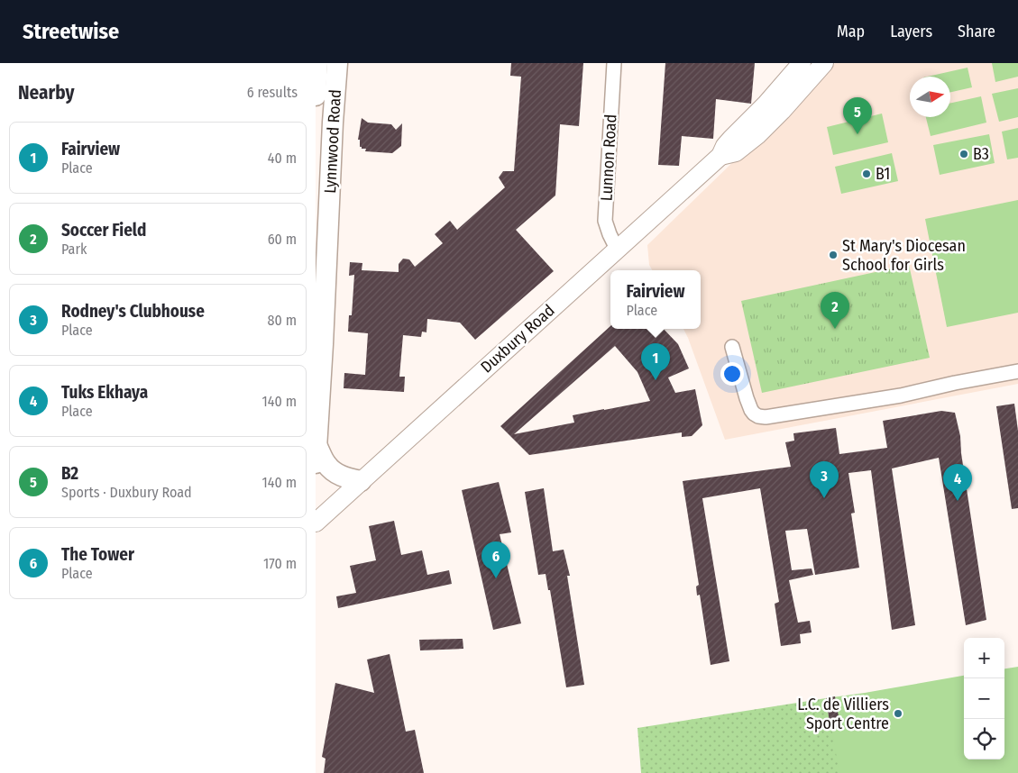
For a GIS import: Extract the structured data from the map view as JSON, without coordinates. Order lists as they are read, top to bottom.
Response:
{
  "streets": {
    "main road": ["Lynnwood Road", "Duxbury Road"],
    "street": ["Lunnon Road"]
  },
  "crossings": [
    ["Lunnon Road", "Duxbury Road"]
  ],
  "places": [
    "B3",
    "B1",
    "St Mary's Diocesan School for Girls",
    "L.C. de Villiers Sport Centre"
  ],
  "north": "right",
  "page": {
    "header": "Streetwise",
    "nav": ["Map", "Layers", "Share"],
    "heading": ["Nearby", "6 results"],
    "pins": [
      "5",
      "2",
      "1",
      "3",
      "4",
      "6"
    ],
    "list": [
      {
        "mark": "1",
        "name": "Fairview",
        "note": "Place",
        "value": "40 m"
      },
      {
        "mark": "2",
        "name": "Soccer Field",
        "note": "Park",
        "value": "60 m"
      },
      {
        "mark": "3",
        "name": "Rodney's Clubhouse",
        "note": "Place",
        "value": "80 m"
      },
      {
        "mark": "4",
        "name": "Tuks Ekhaya",
        "note": "Place",
        "value": "140 m"
      },
      {
        "mark": "5",
        "name": "B2",
        "note": "Sports · Duxbury Road",
        "value": "140 m"
      },
      {
        "mark": "6",
        "name": "The Tower",
        "note": "Place",
        "value": "170 m"
      }
    ],
    "popup": ["Fairview", "Place"],
    "map_buttons": ["+", "−"]
  }
}
